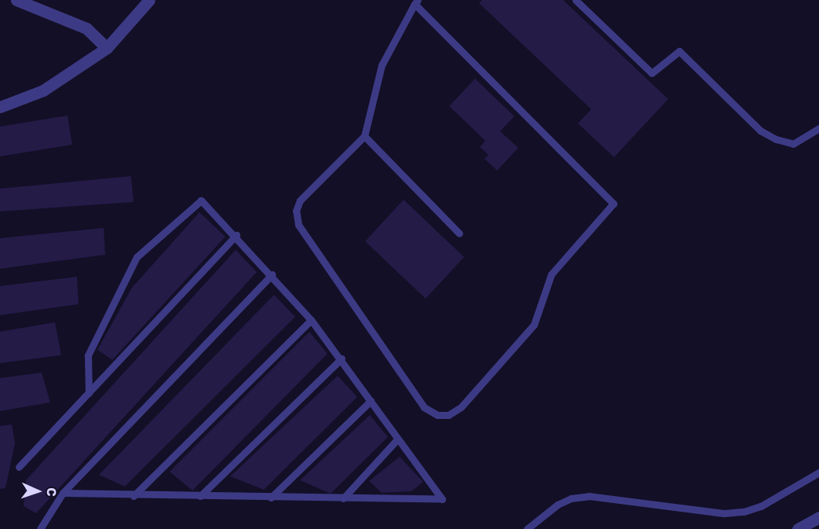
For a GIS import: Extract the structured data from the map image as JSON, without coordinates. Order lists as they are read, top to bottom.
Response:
{
  "north": "right"
}
